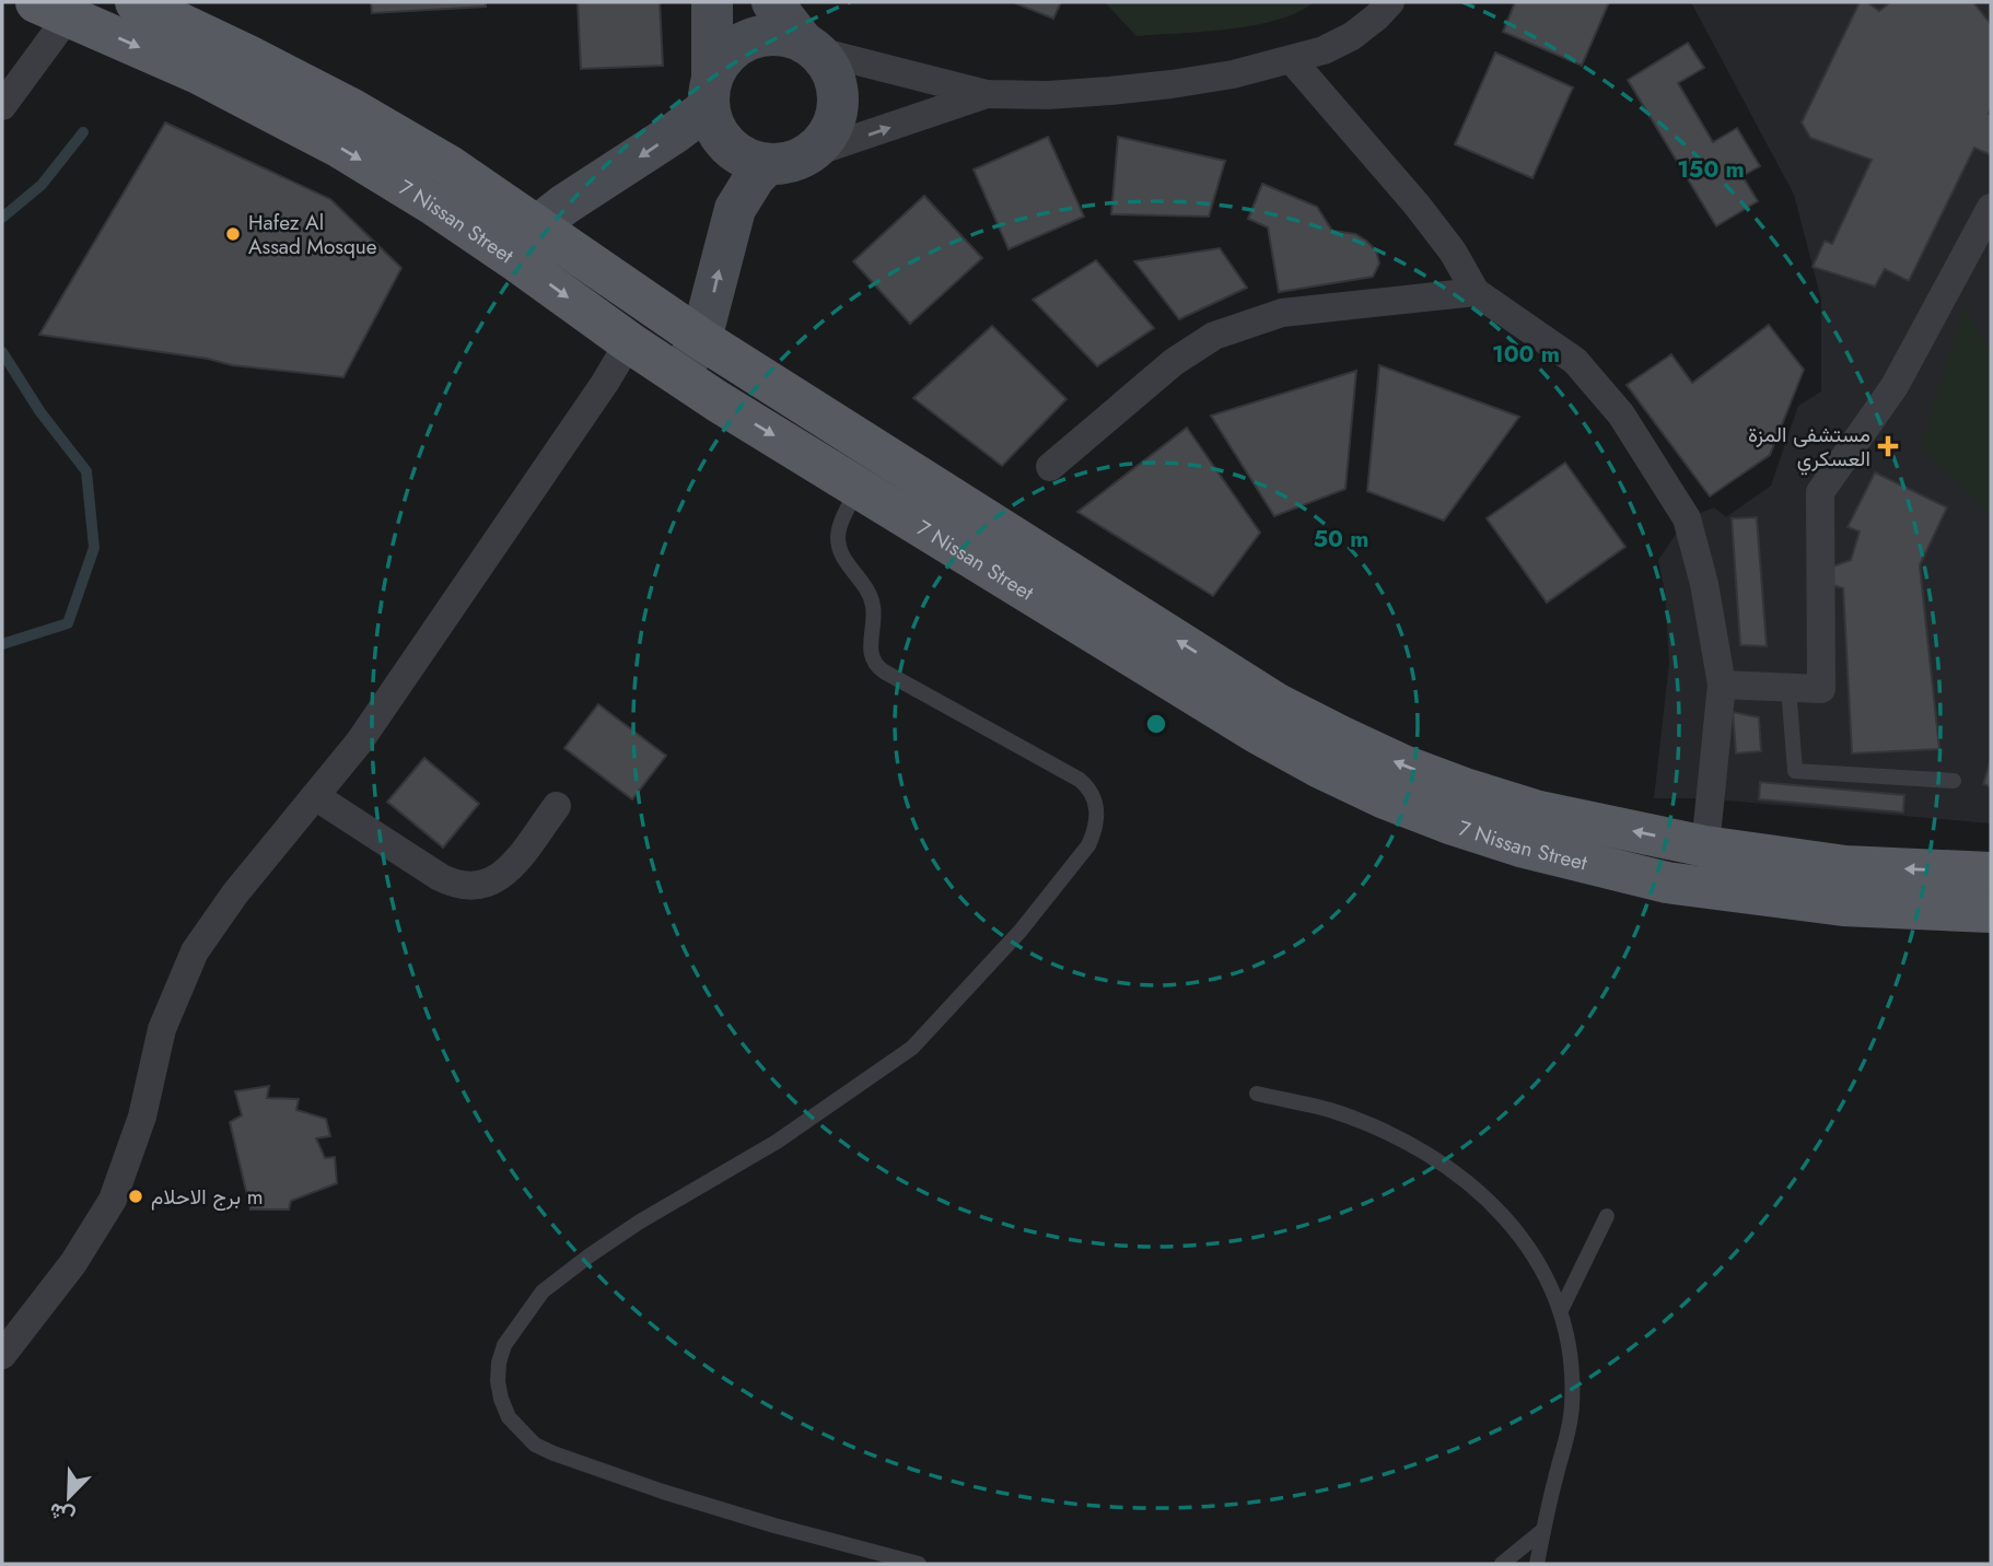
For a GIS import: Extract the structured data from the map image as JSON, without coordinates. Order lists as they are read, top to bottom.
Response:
{
  "streets": {
    "main road": ["7 Nissan Street"]
  },
  "places": {
    "other": ["Hafez Al Assad Mosque", "برج الاحلام m"],
    "health": ["مستشفى المزة العسكري"]
  },
  "north": "bottom left",
  "rings": ["150 m", "100 m", "50 m"]
}
